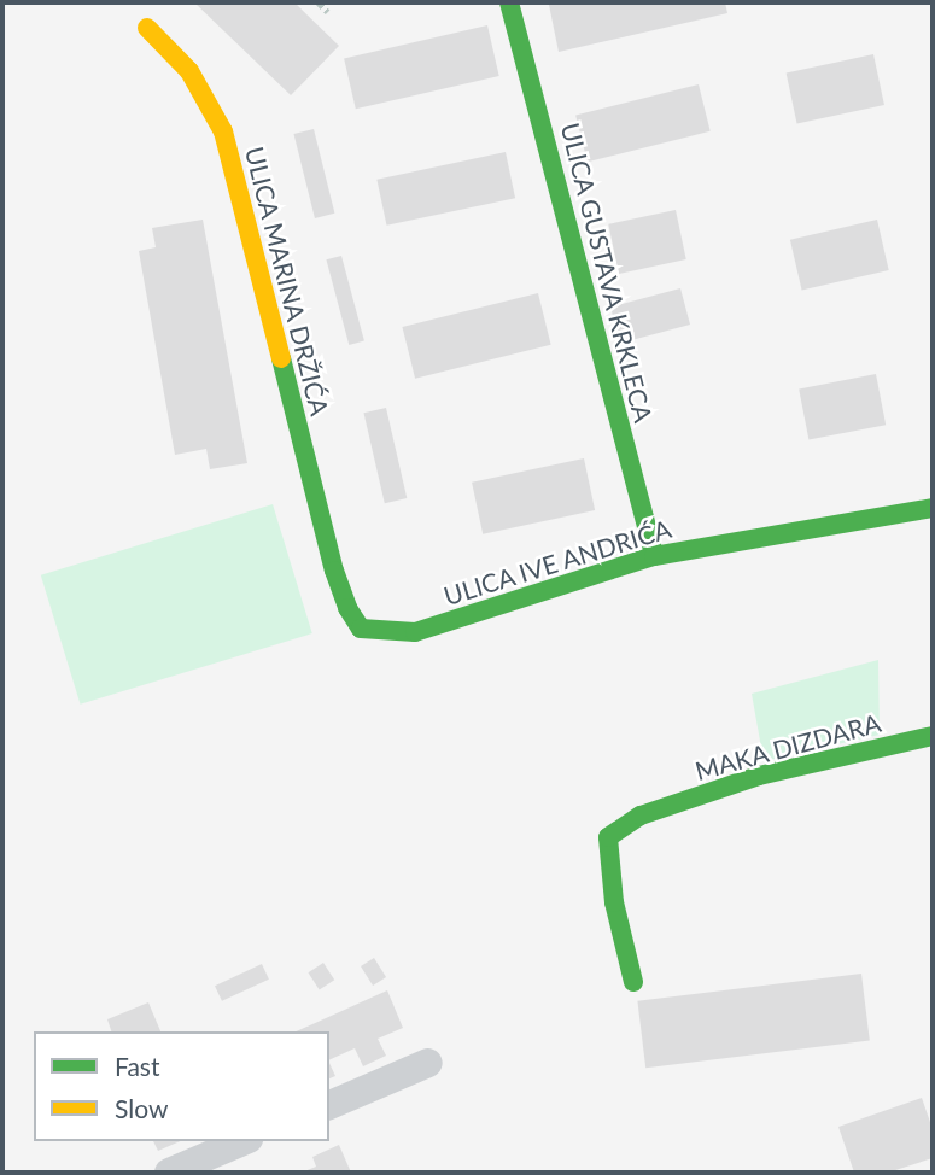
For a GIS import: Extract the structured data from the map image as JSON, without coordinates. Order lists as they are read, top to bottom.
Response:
{
  "streets": {
    "street": [
      "ULICA GUSTAVA KRKLECA",
      "ULICA MARINA DRŽIĆA",
      "ULICA IVE ANDRIĆA",
      "MAKA DIZDARA"
    ]
  },
  "crossings": [
    ["ULICA GUSTAVA KRKLECA", "ULICA IVE ANDRIĆA"],
    ["ULICA MARINA DRŽIĆA", "ULICA IVE ANDRIĆA"]
  ],
  "legend": ["Fast", "Slow"]
}
